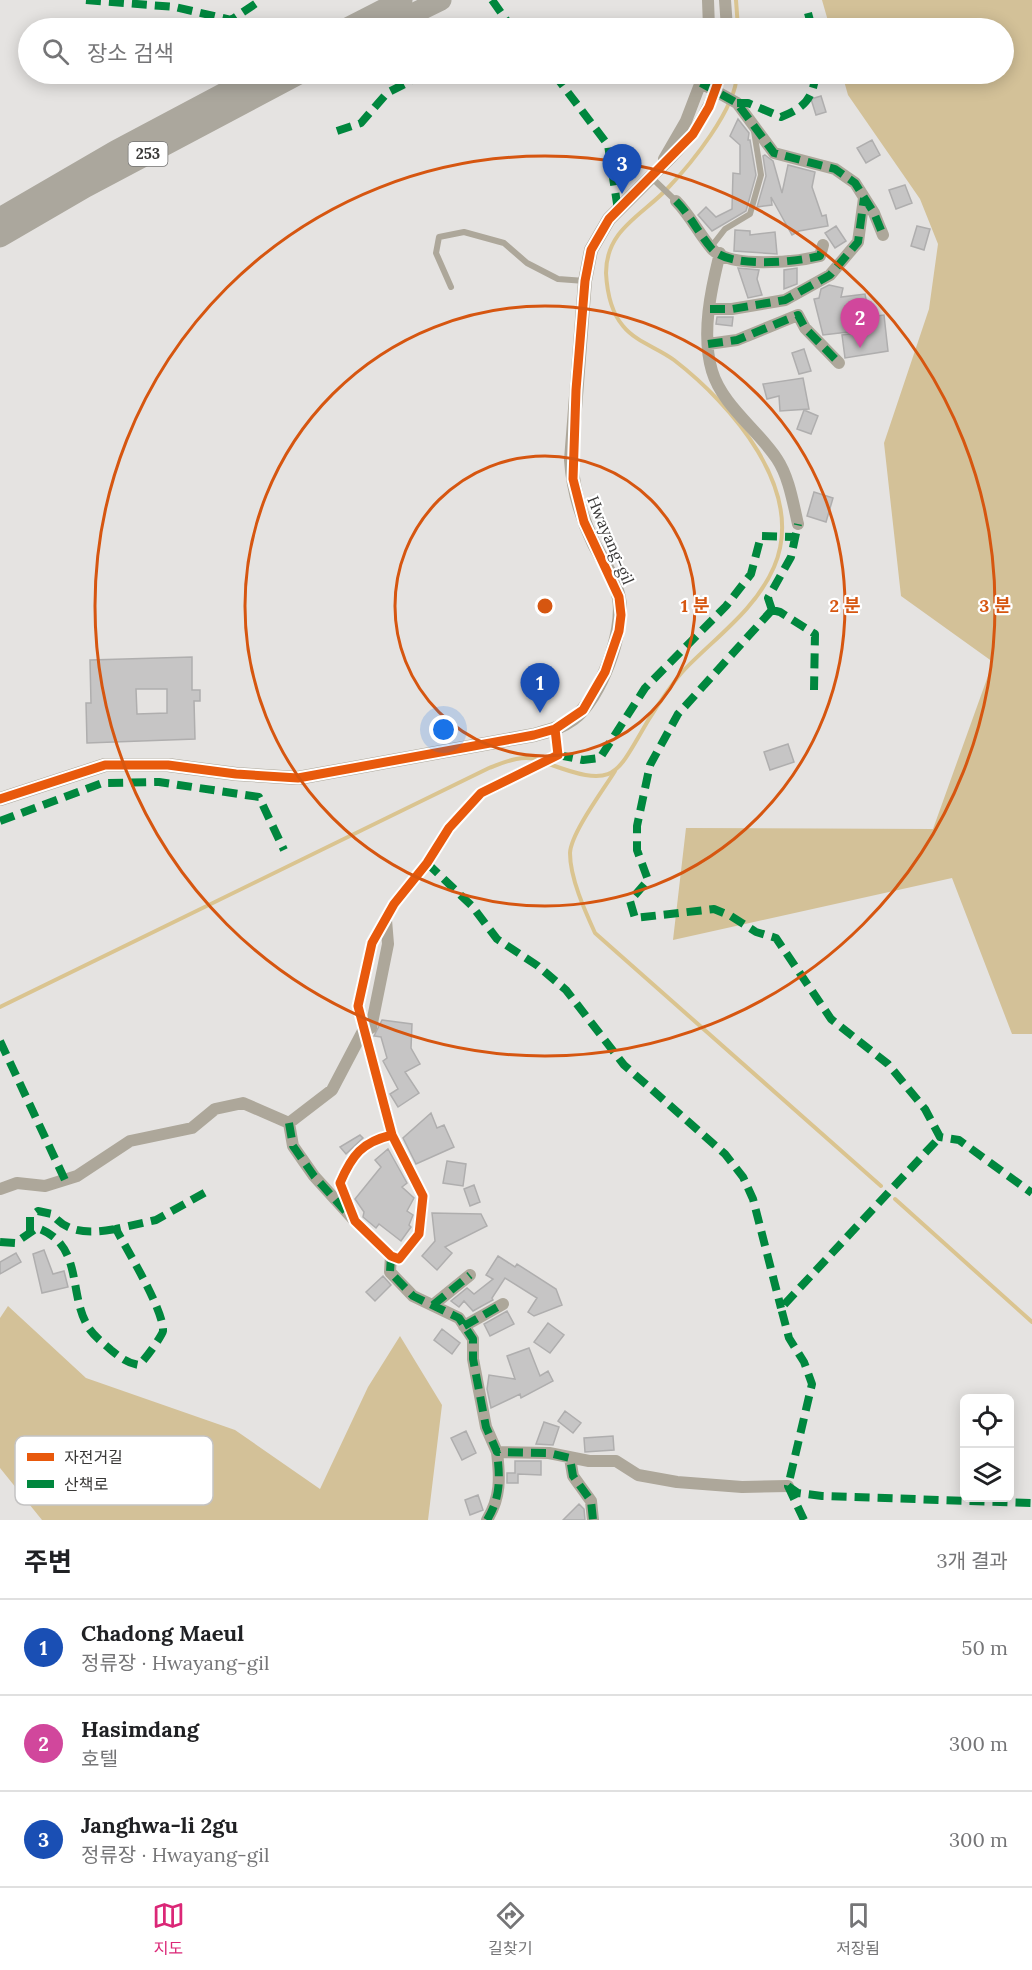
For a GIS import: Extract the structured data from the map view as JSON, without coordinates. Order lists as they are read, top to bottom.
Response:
{
  "streets": {
    "highway": ["253"],
    "street": ["Hwayang-gil"]
  },
  "legend": ["자전거길", "산책로"],
  "page": {
    "search": "장소 검색",
    "pins": ["3", "2", "1"],
    "heading": ["주변", "3개 결과"],
    "list": [
      {
        "mark": "1",
        "name": "Chadong Maeul",
        "note": "정류장 · Hwayang-gil",
        "value": "50 m"
      },
      {
        "mark": "2",
        "name": "Hasimdang",
        "note": "호텔",
        "value": "300 m"
      },
      {
        "mark": "3",
        "name": "Janghwa-li 2gu",
        "note": "정류장 · Hwayang-gil",
        "value": "300 m"
      }
    ],
    "nav": ["지도", "길찾기", "저장됨"]
  },
  "rings": ["1 분", "2 분", "3 분"]
}
